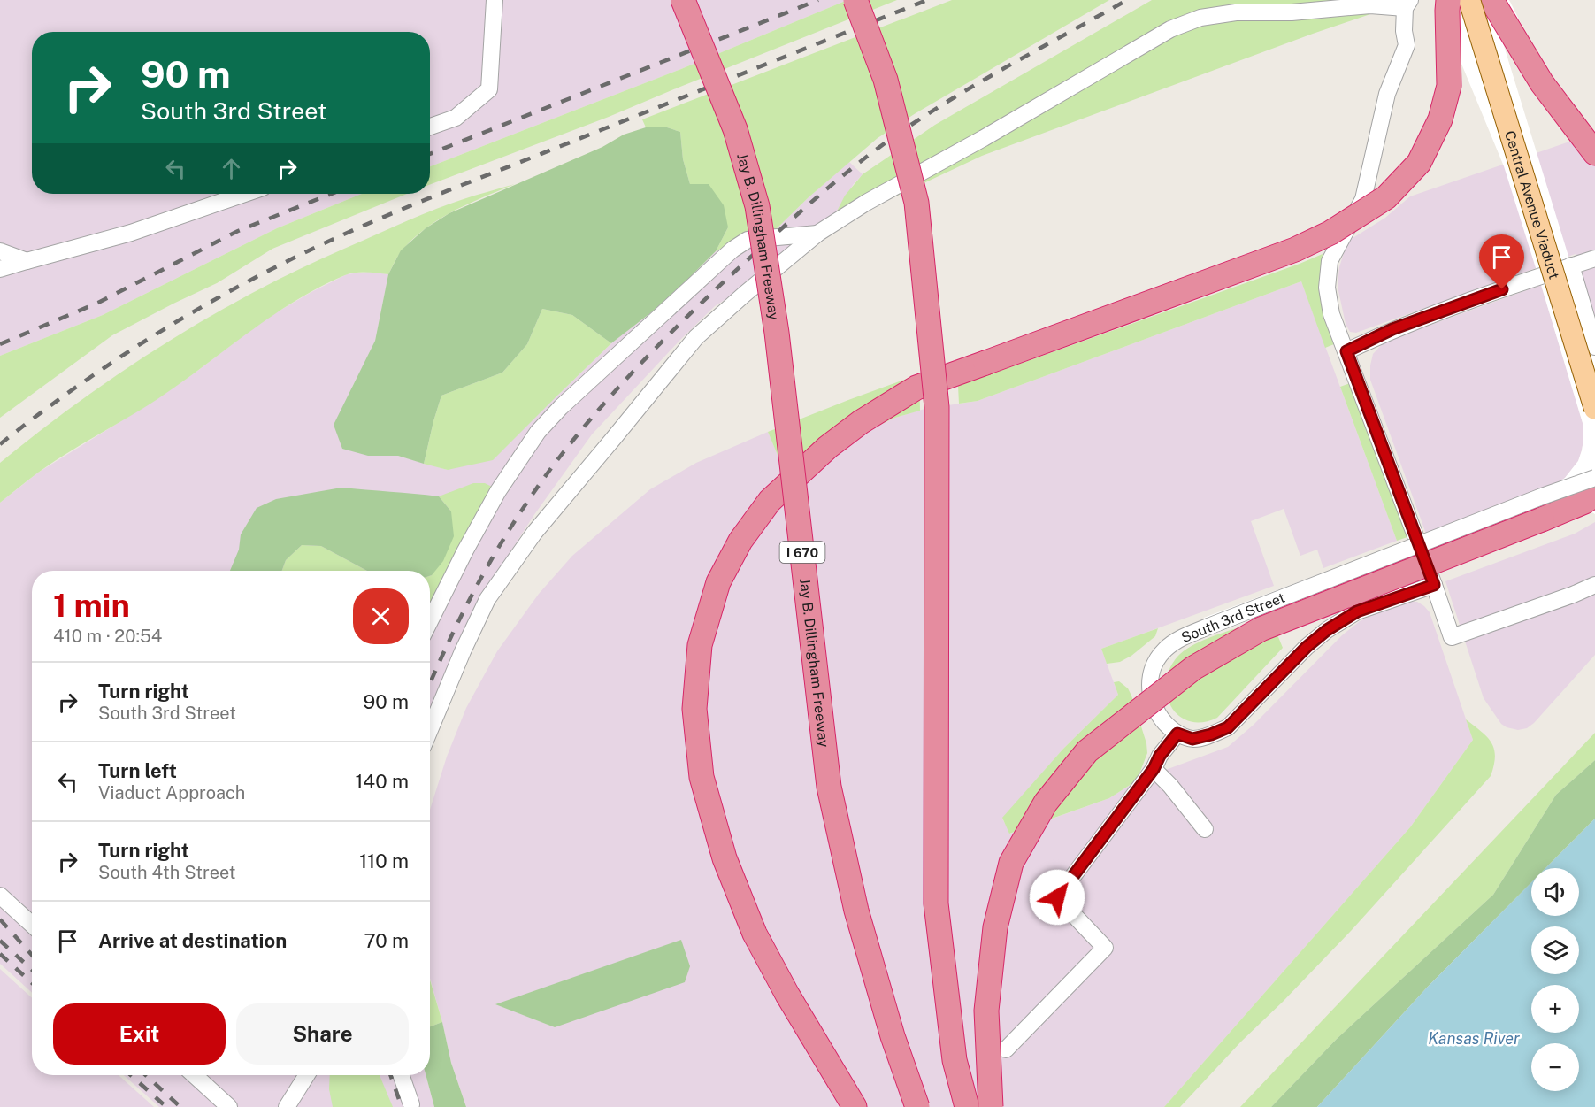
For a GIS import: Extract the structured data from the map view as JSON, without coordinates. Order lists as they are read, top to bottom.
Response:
{
  "streets": {
    "highway": ["Jay B. Dillingham Freeway", "I 670"],
    "main road": ["Central Avenue Viaduct"],
    "street": ["South 3rd Street"]
  },
  "water": ["Kansas River"],
  "page": {
    "turn": ["90 m", "South 3rd Street"],
    "heading": ["1 min", "410 m · 20:54"],
    "list": [
      {
        "name": "Turn right",
        "note": "South 3rd Street",
        "value": "90 m"
      },
      {
        "name": "Turn left",
        "note": "Viaduct Approach",
        "value": "140 m"
      },
      {
        "name": "Turn right",
        "note": "South 4th Street",
        "value": "110 m"
      },
      {
        "name": "Arrive at destination",
        "value": "70 m"
      }
    ],
    "map_buttons": ["+", "−"],
    "buttons": ["Exit", "Share"]
  }
}
